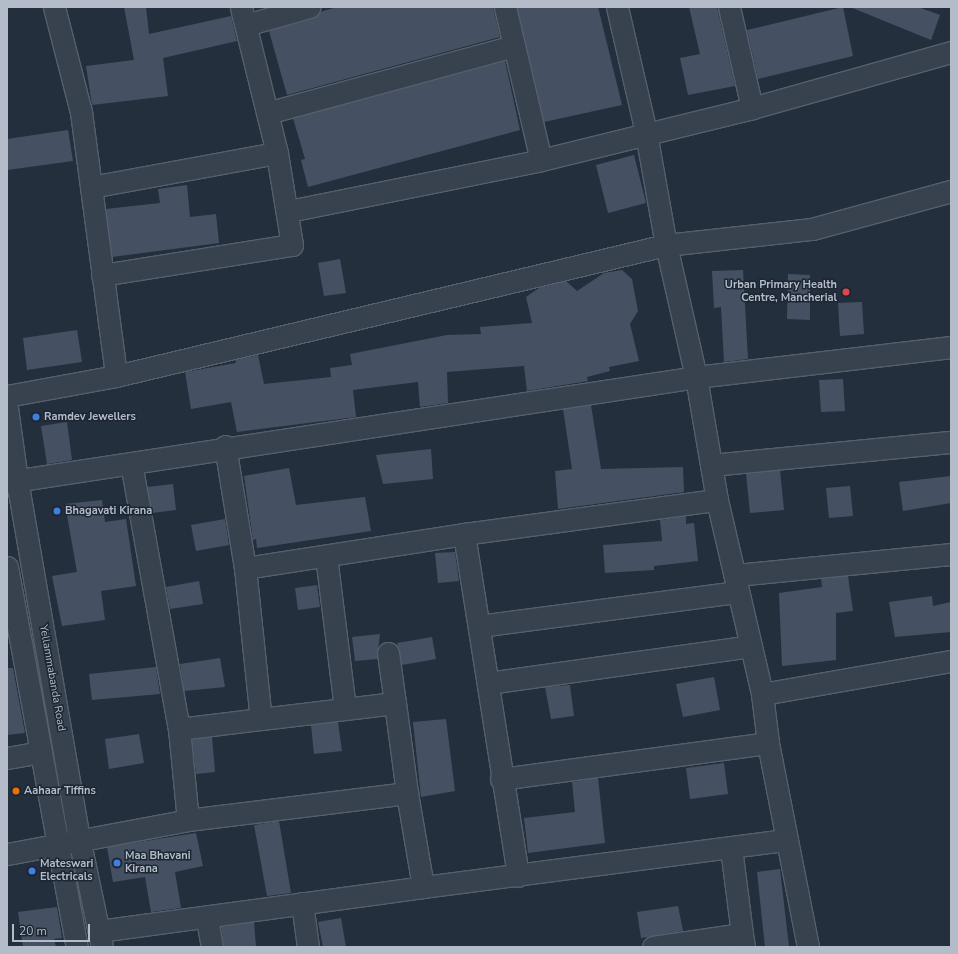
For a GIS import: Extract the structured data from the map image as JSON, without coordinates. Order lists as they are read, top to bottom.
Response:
{
  "streets": {
    "street": ["Yellammabanda Road"]
  },
  "places": [
    "Urban Primary Health Centre, Mancherial",
    "Ramdev Jewellers",
    "Bhagavati Kirana",
    "Aahaar Tiffins",
    "Maa Bhavani Kirana",
    "Mateswari Electricals"
  ],
  "scale_bar": "20 m"
}
